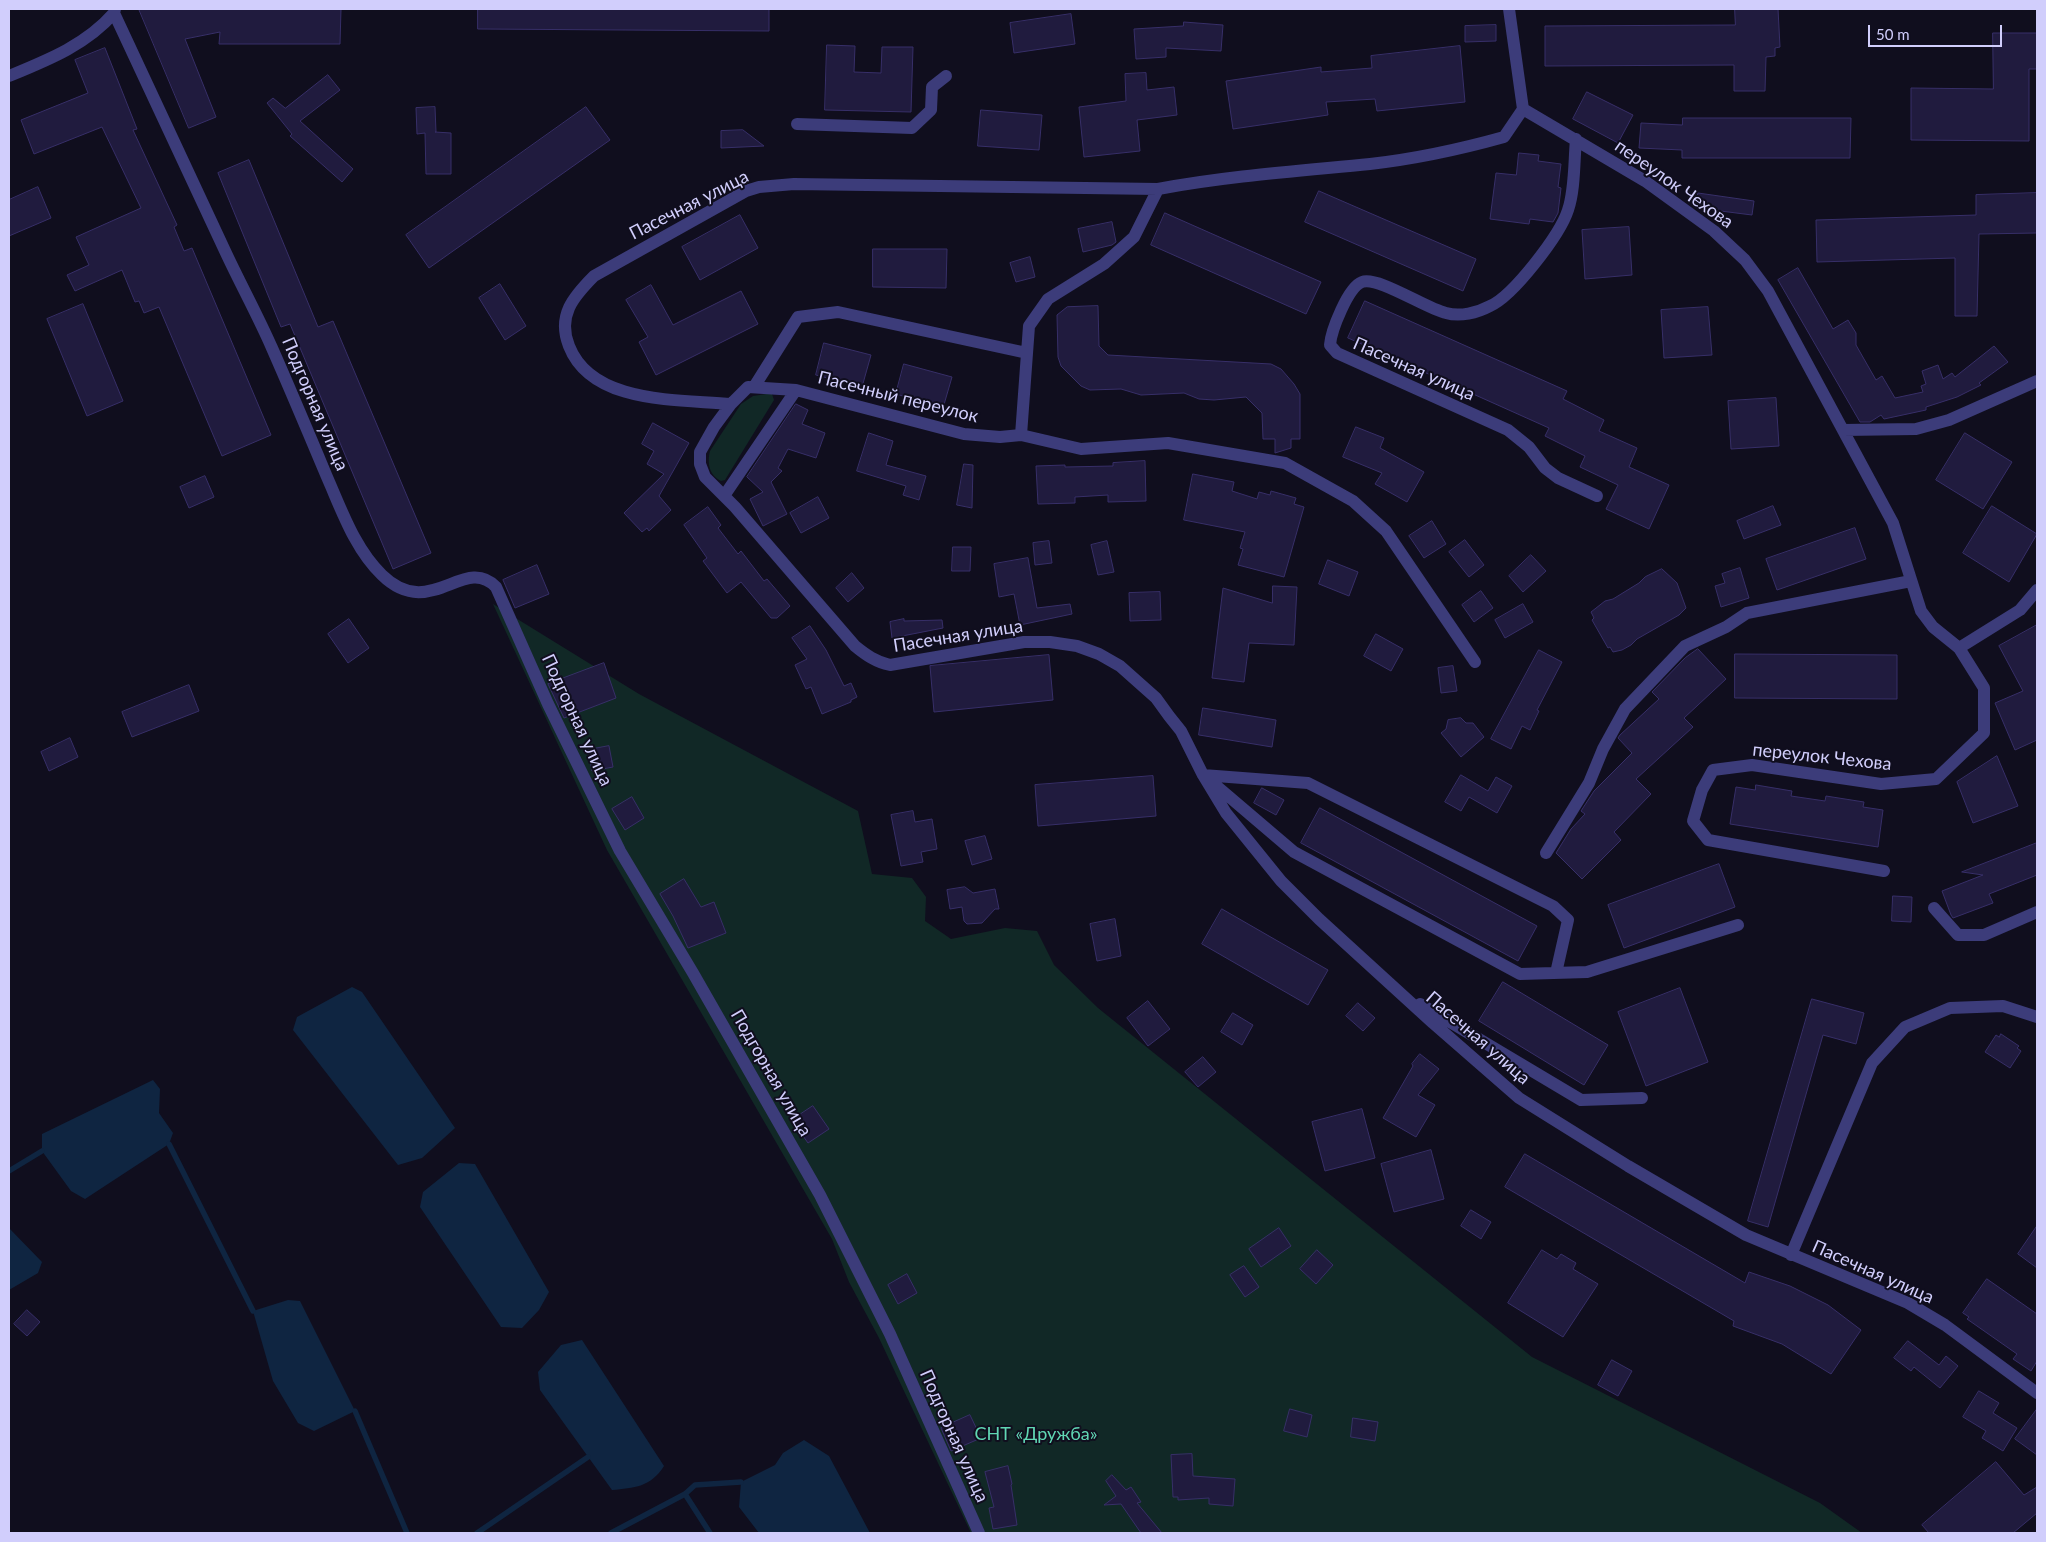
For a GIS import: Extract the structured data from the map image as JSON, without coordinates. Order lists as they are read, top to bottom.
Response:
{
  "streets": {
    "street": [
      "переулок Чехова",
      "Пасечная улица",
      "Пасечный переулок",
      "Подгорная улица"
    ]
  },
  "crossings": [
    ["переулок Чехова", "Пасечная улица"],
    ["Пасечная улица", "Пасечный переулок"]
  ],
  "parks": ["СНТ «Дружба»"],
  "scale_bar": "50 m"
}
